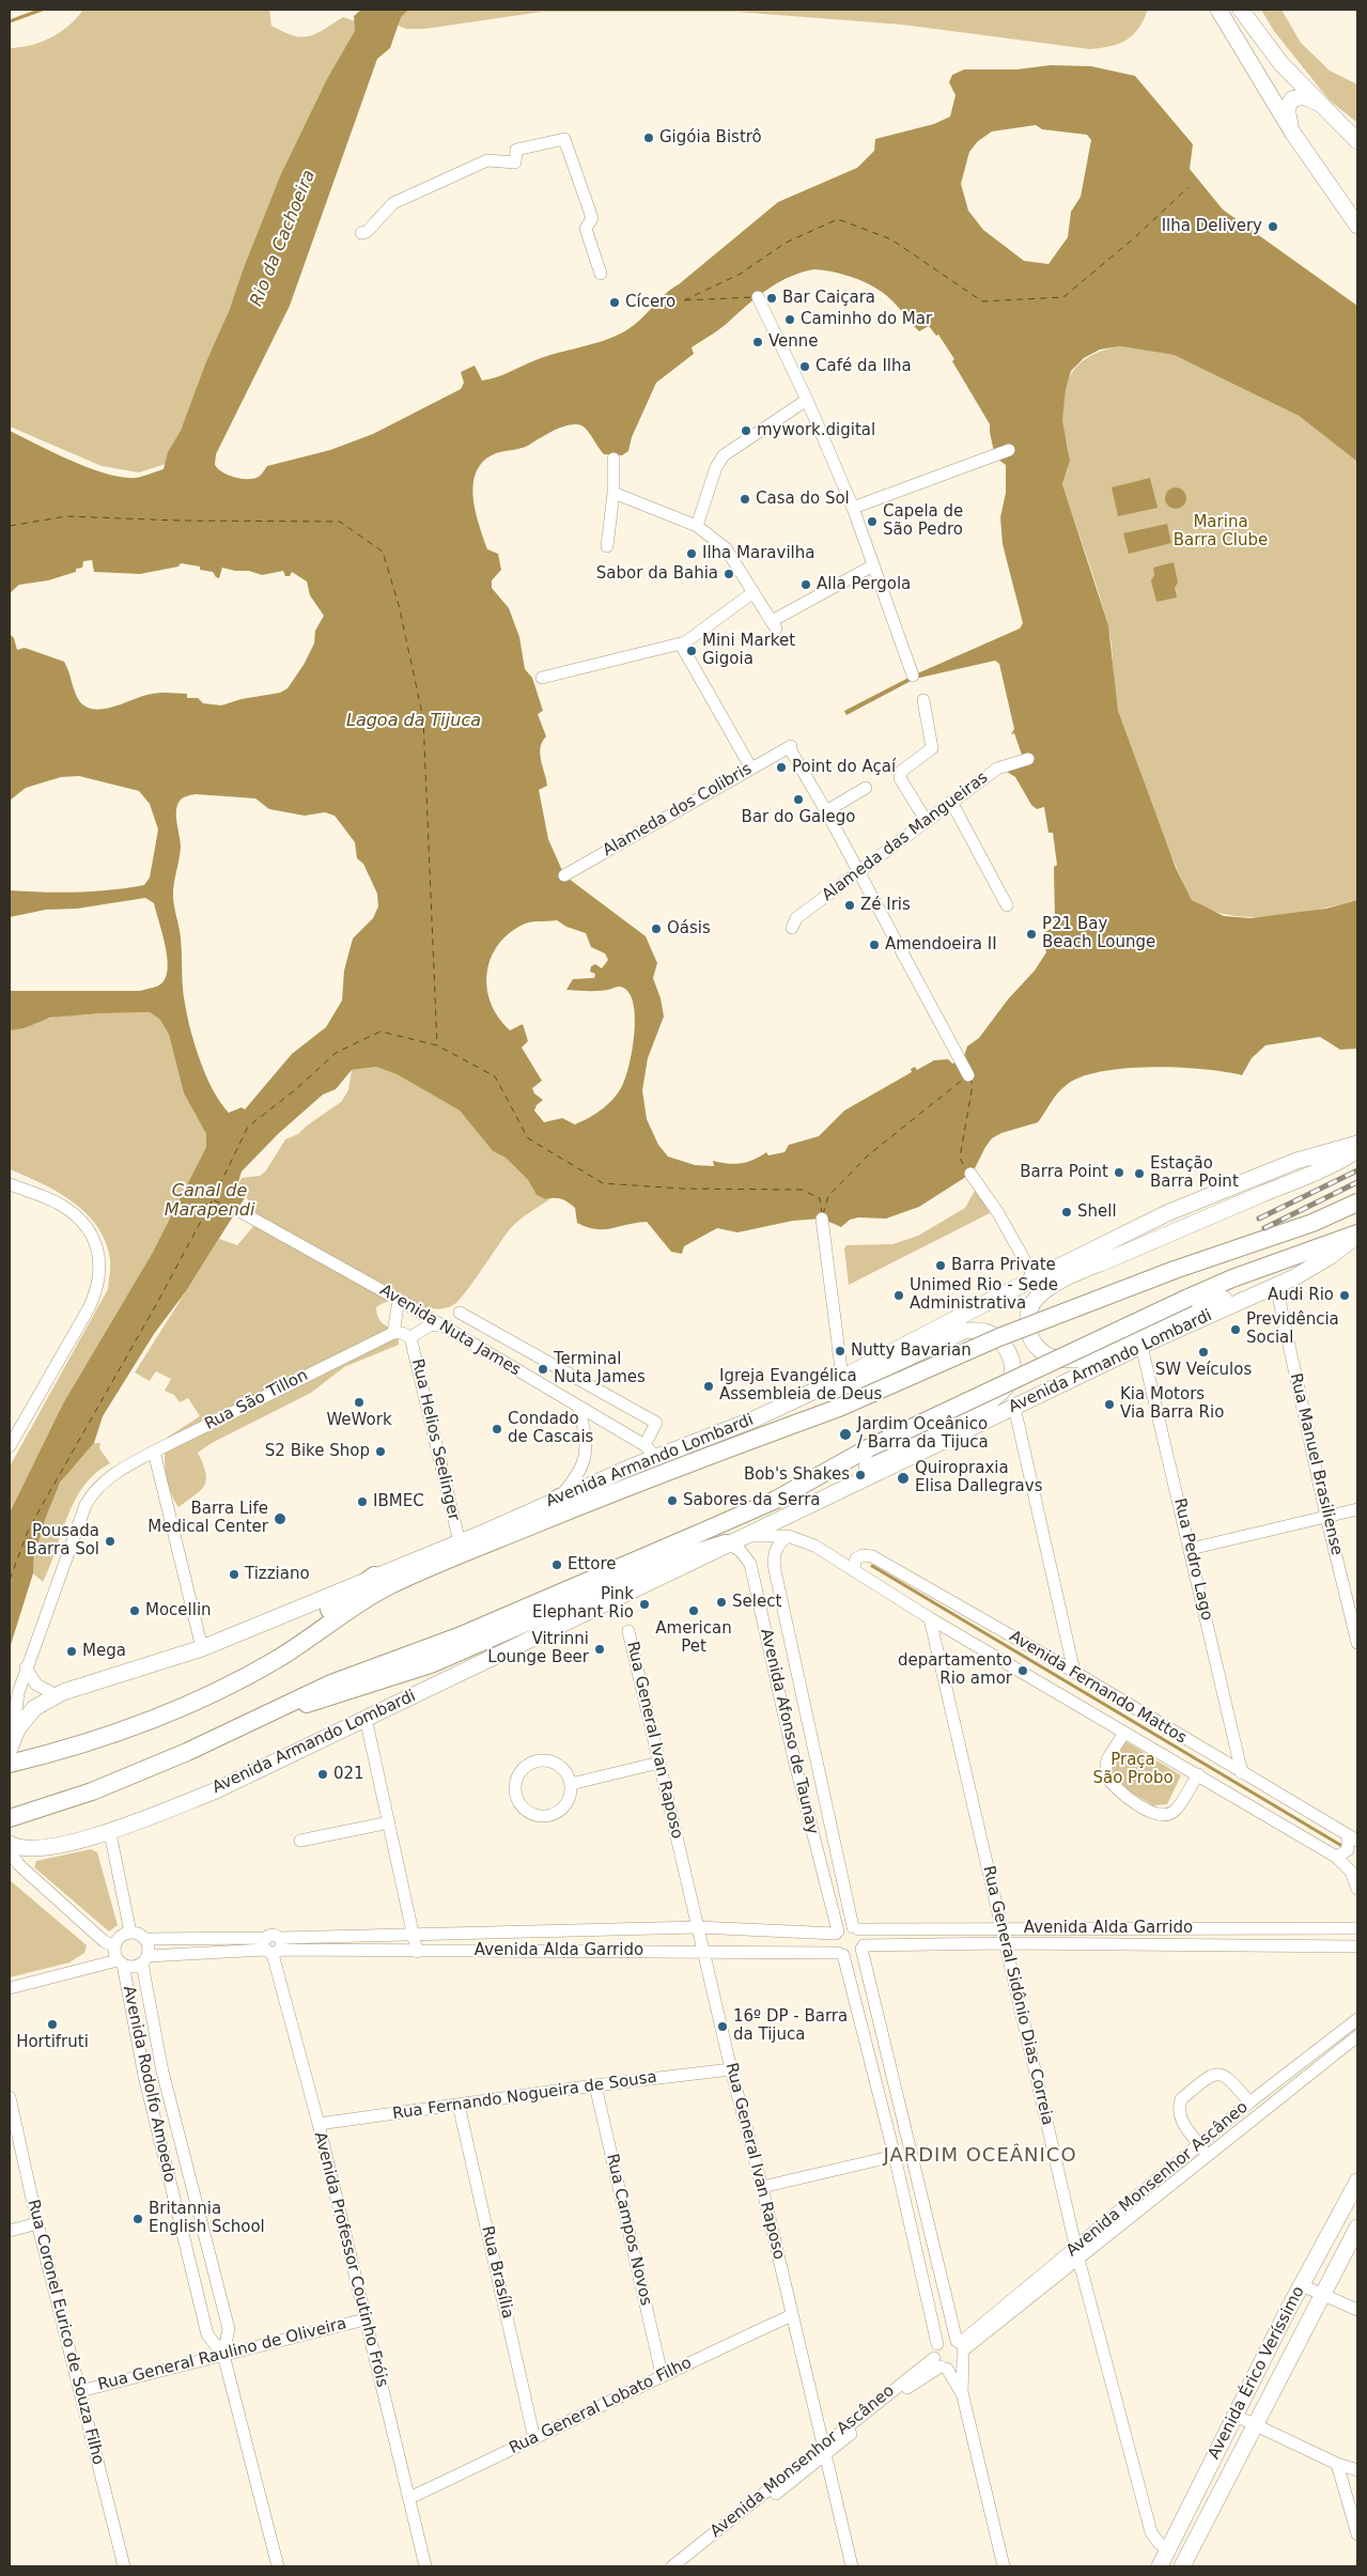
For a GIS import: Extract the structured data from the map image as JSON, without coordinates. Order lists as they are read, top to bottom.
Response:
{
  "streets": {
    "highway": ["Avenida Armando Lombardi"],
    "main road": ["Avenida Érico Veríssimo"],
    "street": [
      "Alameda dos Colibris",
      "Alameda das Mangueiras",
      "Avenida Nuta James",
      "Rua São Tillon",
      "Rua Helios Seelinger",
      "Rua Manuel Brasiliense",
      "Rua Pedro Lago",
      "Avenida Fernando Mattos",
      "Avenida Afonso de Taunay",
      "Rua General Ivan Raposo",
      "Avenida Alda Garrido",
      "Rua General Sidônio Dias Correia",
      "Avenida Rodolfo Amoedo",
      "Rua Fernando Nogueira de Sousa",
      "Avenida Monsenhor Ascâneo",
      "Rua Campos Novos",
      "Avenida Professor Coutinho Fróis",
      "Rua Brasília",
      "Rua Coronel Eurico de Souza Filho",
      "Rua General Raulino de Oliveira",
      "Rua General Lobato Filho"
    ]
  },
  "crossings": [
    ["Avenida Nuta James", "Avenida Armando Lombardi"],
    ["Avenida Nuta James", "Rua Helios Seelinger"],
    ["Avenida Armando Lombardi", "Rua Helios Seelinger"],
    ["Avenida Armando Lombardi", "Rua Manuel Brasiliense"],
    ["Avenida Armando Lombardi", "Rua Pedro Lago"],
    ["Avenida Armando Lombardi", "Avenida Fernando Mattos"],
    ["Avenida Armando Lombardi", "Avenida Afonso de Taunay"],
    ["Rua São Tillon", "Rua Helios Seelinger"],
    ["Rua Pedro Lago", "Avenida Fernando Mattos"],
    ["Avenida Fernando Mattos", "Avenida Afonso de Taunay"],
    ["Avenida Fernando Mattos", "Rua General Sidônio Dias Correia"],
    ["Avenida Afonso de Taunay", "Avenida Alda Garrido"],
    ["Rua General Ivan Raposo", "Avenida Alda Garrido"],
    ["Rua General Ivan Raposo", "Rua Fernando Nogueira de Sousa"],
    ["Rua General Ivan Raposo", "Avenida Monsenhor Ascâneo"],
    ["Rua General Ivan Raposo", "Rua General Lobato Filho"],
    ["Avenida Alda Garrido", "Rua General Sidônio Dias Correia"],
    ["Avenida Alda Garrido", "Avenida Rodolfo Amoedo"],
    ["Avenida Alda Garrido", "Avenida Professor Coutinho Fróis"],
    ["Rua General Sidônio Dias Correia", "Avenida Monsenhor Ascâneo"],
    ["Rua General Sidônio Dias Correia", "Avenida Érico Veríssimo"],
    ["Avenida Rodolfo Amoedo", "Rua General Raulino de Oliveira"],
    ["Rua Fernando Nogueira de Sousa", "Rua Campos Novos"],
    ["Rua Fernando Nogueira de Sousa", "Avenida Professor Coutinho Fróis"],
    ["Rua Fernando Nogueira de Sousa", "Rua Brasília"],
    ["Rua Campos Novos", "Rua General Lobato Filho"],
    ["Avenida Professor Coutinho Fróis", "Rua General Raulino de Oliveira"],
    ["Avenida Professor Coutinho Fróis", "Rua General Lobato Filho"],
    ["Rua Brasília", "Rua General Lobato Filho"],
    ["Rua Coronel Eurico de Souza Filho", "Rua General Raulino de Oliveira"]
  ],
  "districts": ["JARDIM OCEÂNICO"],
  "water": ["Rio da Cachoeira", "Lagoa da Tijuca", "Canal de Marapendi"],
  "parks": ["Marina Barra Clube", "Praça São Probo"],
  "places": [
    "Gigóia Bistrô",
    "Ilha Delivery",
    "Bar Caiçara",
    "Cícero",
    "Caminho do Mar",
    "Venne",
    "Café da Ilha",
    "mywork.digital",
    "Casa do Sol",
    "Capela de São Pedro",
    "Ilha Maravilha",
    "Sabor da Bahia",
    "Alla Pergola",
    "Mini Market Gigoia",
    "Point do Açaí",
    "Bar do Galego",
    "Zé Iris",
    "Oásis",
    "P21 Bay Beach Lounge",
    "Amendoeira II",
    "Barra Point",
    "Estação Barra Point",
    "Shell",
    "Barra Private",
    "Unimed Rio - Sede Administrativa",
    "Audi Rio",
    "Previdência Social",
    "Nutty Bavarian",
    "SW Veículos",
    "Terminal Nuta James",
    "Igreja Evangélica Assembleia de Deus",
    "WeWork",
    "Kia Motors Via Barra Rio",
    "Condado de Cascais",
    "Jardim Oceânico / Barra da Tijuca",
    "S2 Bike Shop",
    "Bob's Shakes",
    "Quiropraxia Elisa Dallegravs",
    "Sabores da Serra",
    "IBMEC",
    "Barra Life Medical Center",
    "Pousada Barra Sol",
    "Ettore",
    "Tizziano",
    "Select",
    "Pink Elephant Rio",
    "Mocellin",
    "American Pet",
    "Vitrinni Lounge Beer",
    "Mega",
    "departamento Rio amor",
    "021",
    "Hortifruti",
    "16º DP - Barra da Tijuca",
    "Britannia English School"
  ]
}
